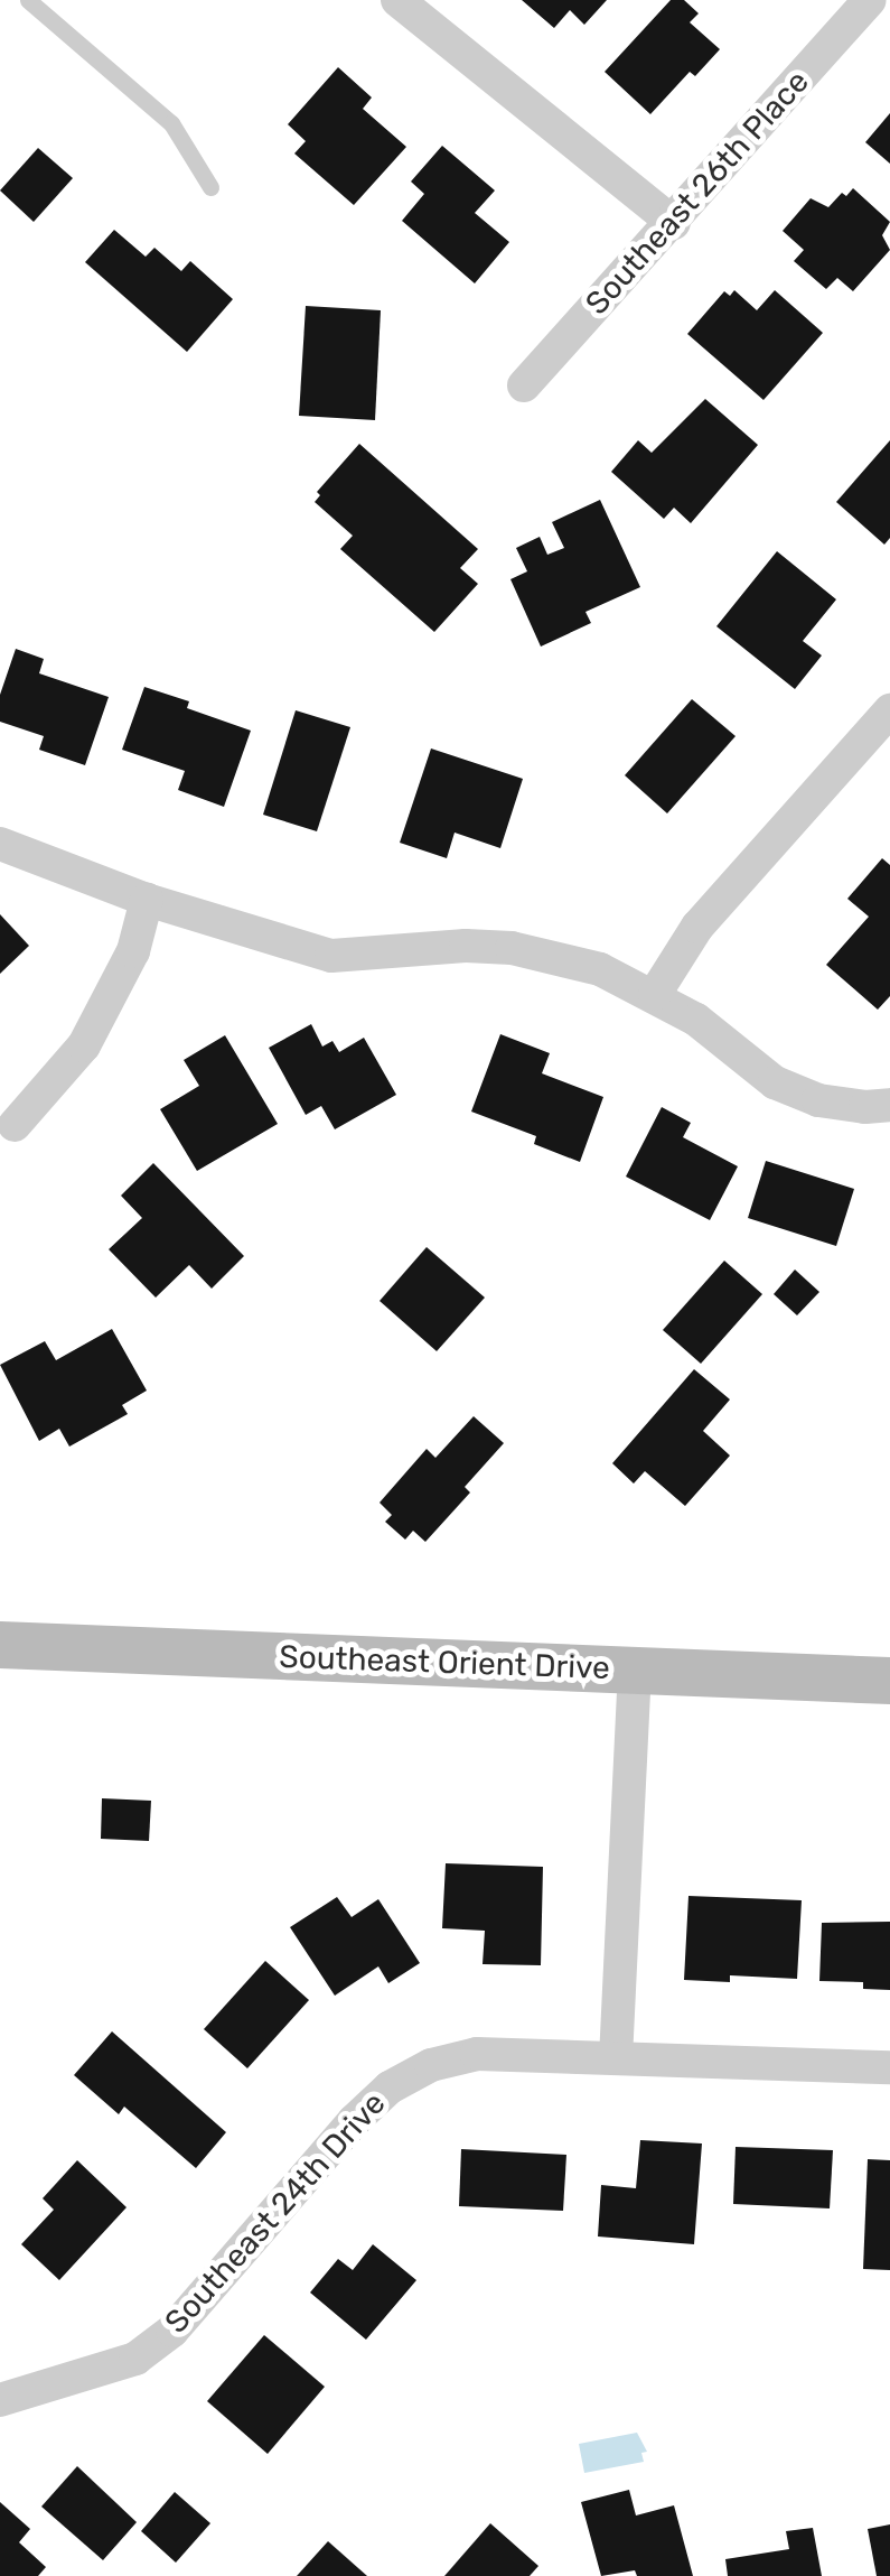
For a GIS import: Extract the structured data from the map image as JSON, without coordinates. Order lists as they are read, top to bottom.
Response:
{
  "streets": {
    "main road": ["Southeast Orient Drive"],
    "street": ["Southeast 26th Place", "Southeast 24th Drive"]
  }
}
